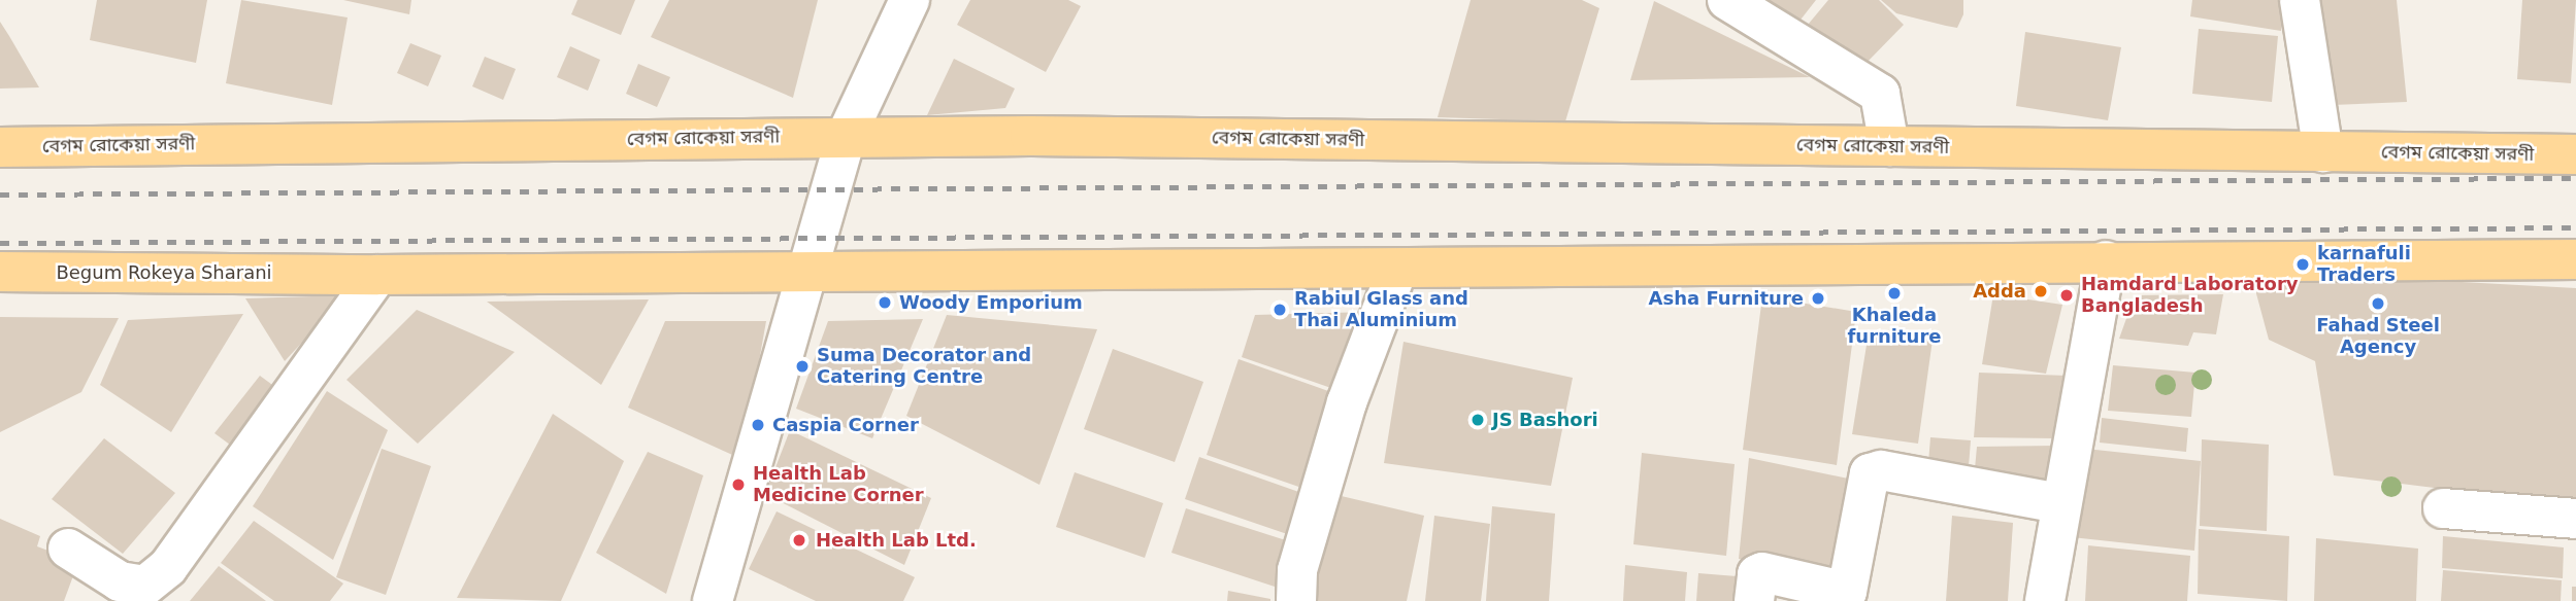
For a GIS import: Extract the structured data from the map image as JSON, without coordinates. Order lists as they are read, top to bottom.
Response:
{
  "streets": {
    "main road": ["বেগম রোকেয়া সরণী", "Begum Rokeya Sharani"]
  },
  "places": [
    "karnafuli Traders",
    "Adda",
    "Khaleda furniture",
    "Hamdard Laboratory Bangladesh",
    "Asha Furniture",
    "Woody Emporium",
    "Fahad Steel Agency",
    "Rabiul Glass and Thai Aluminium",
    "Suma Decorator and Catering Centre",
    "JS Bashori",
    "Caspia Corner",
    "Health Lab Medicine Corner",
    "Health Lab Ltd."
  ]
}
